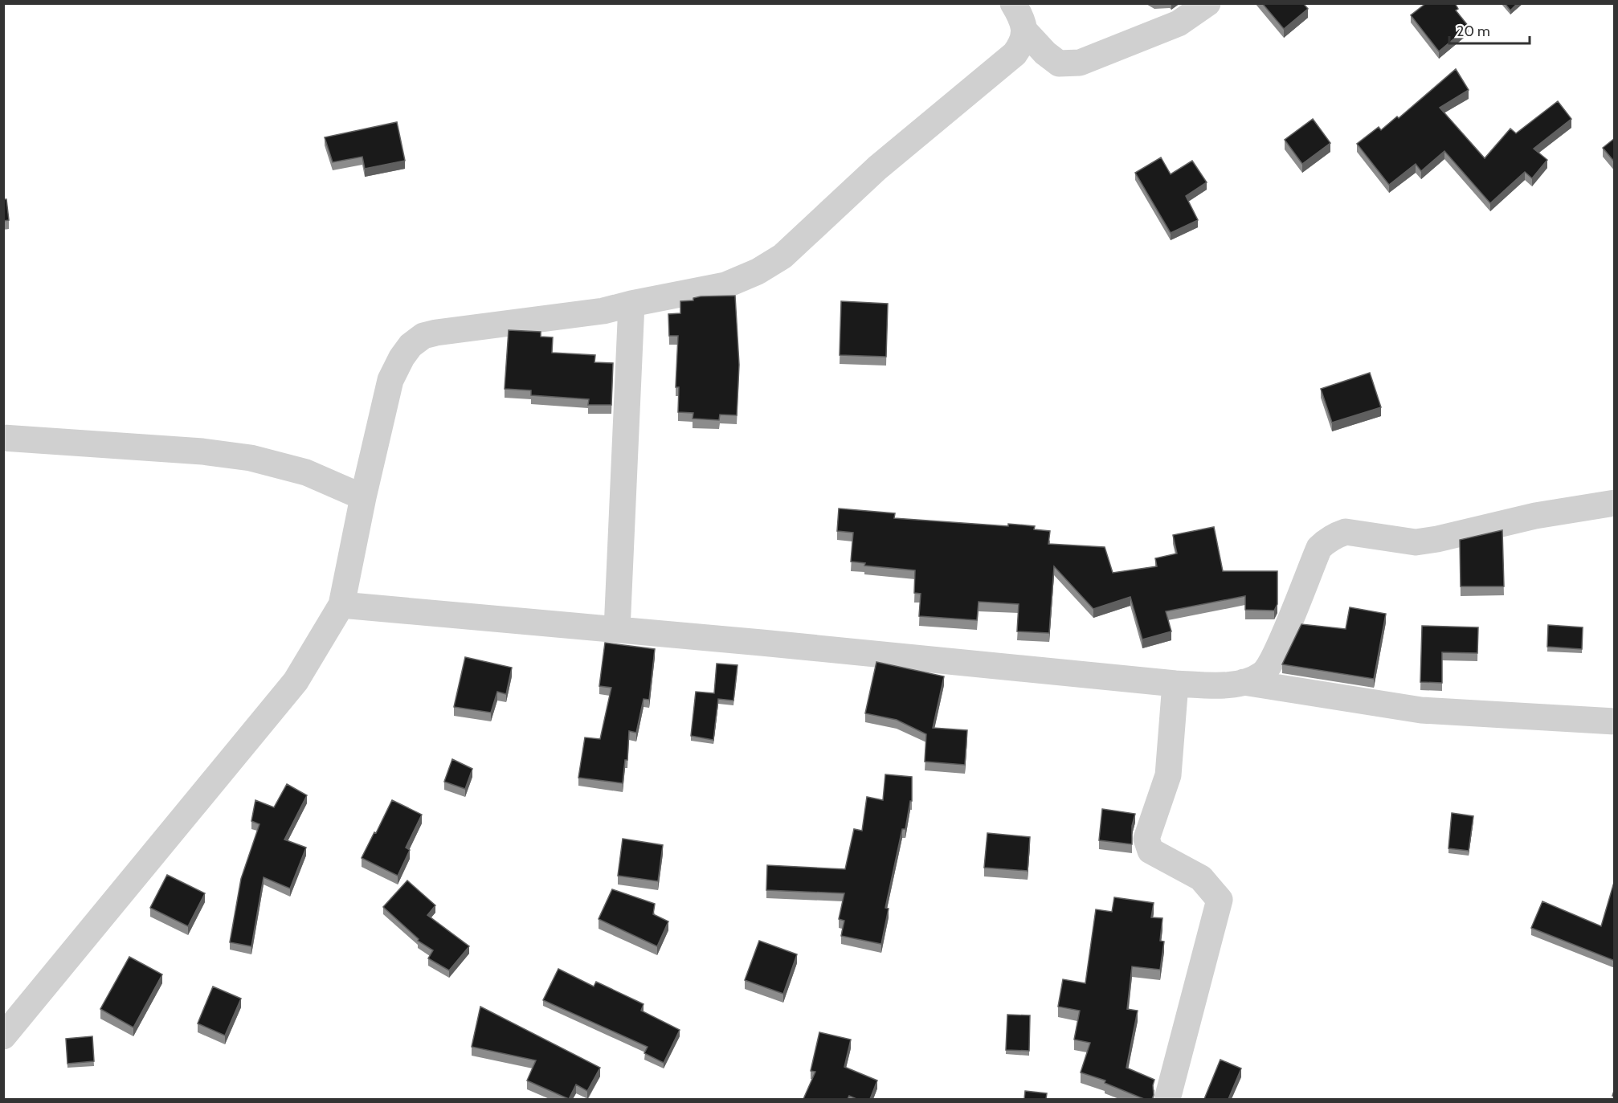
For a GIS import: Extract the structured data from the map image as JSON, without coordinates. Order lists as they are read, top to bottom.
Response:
{
  "scale_bar": "20 m"
}
